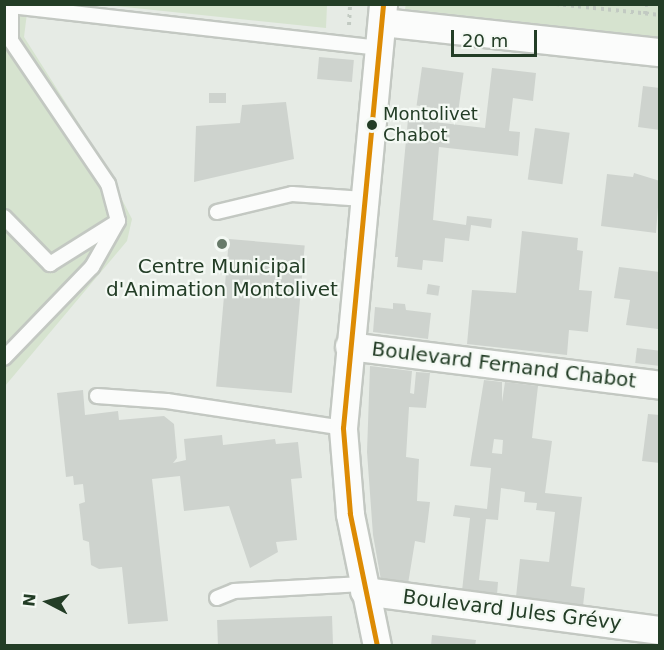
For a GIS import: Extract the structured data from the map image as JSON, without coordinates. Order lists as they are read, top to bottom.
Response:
{
  "streets": {
    "street": ["Boulevard Fernand Chabot", "Boulevard Jules Grévy"]
  },
  "places": ["Montolivet Chabot", "Centre Municipal d'Animation Montolivet"],
  "scale_bar": "20 m",
  "north": "left"
}
